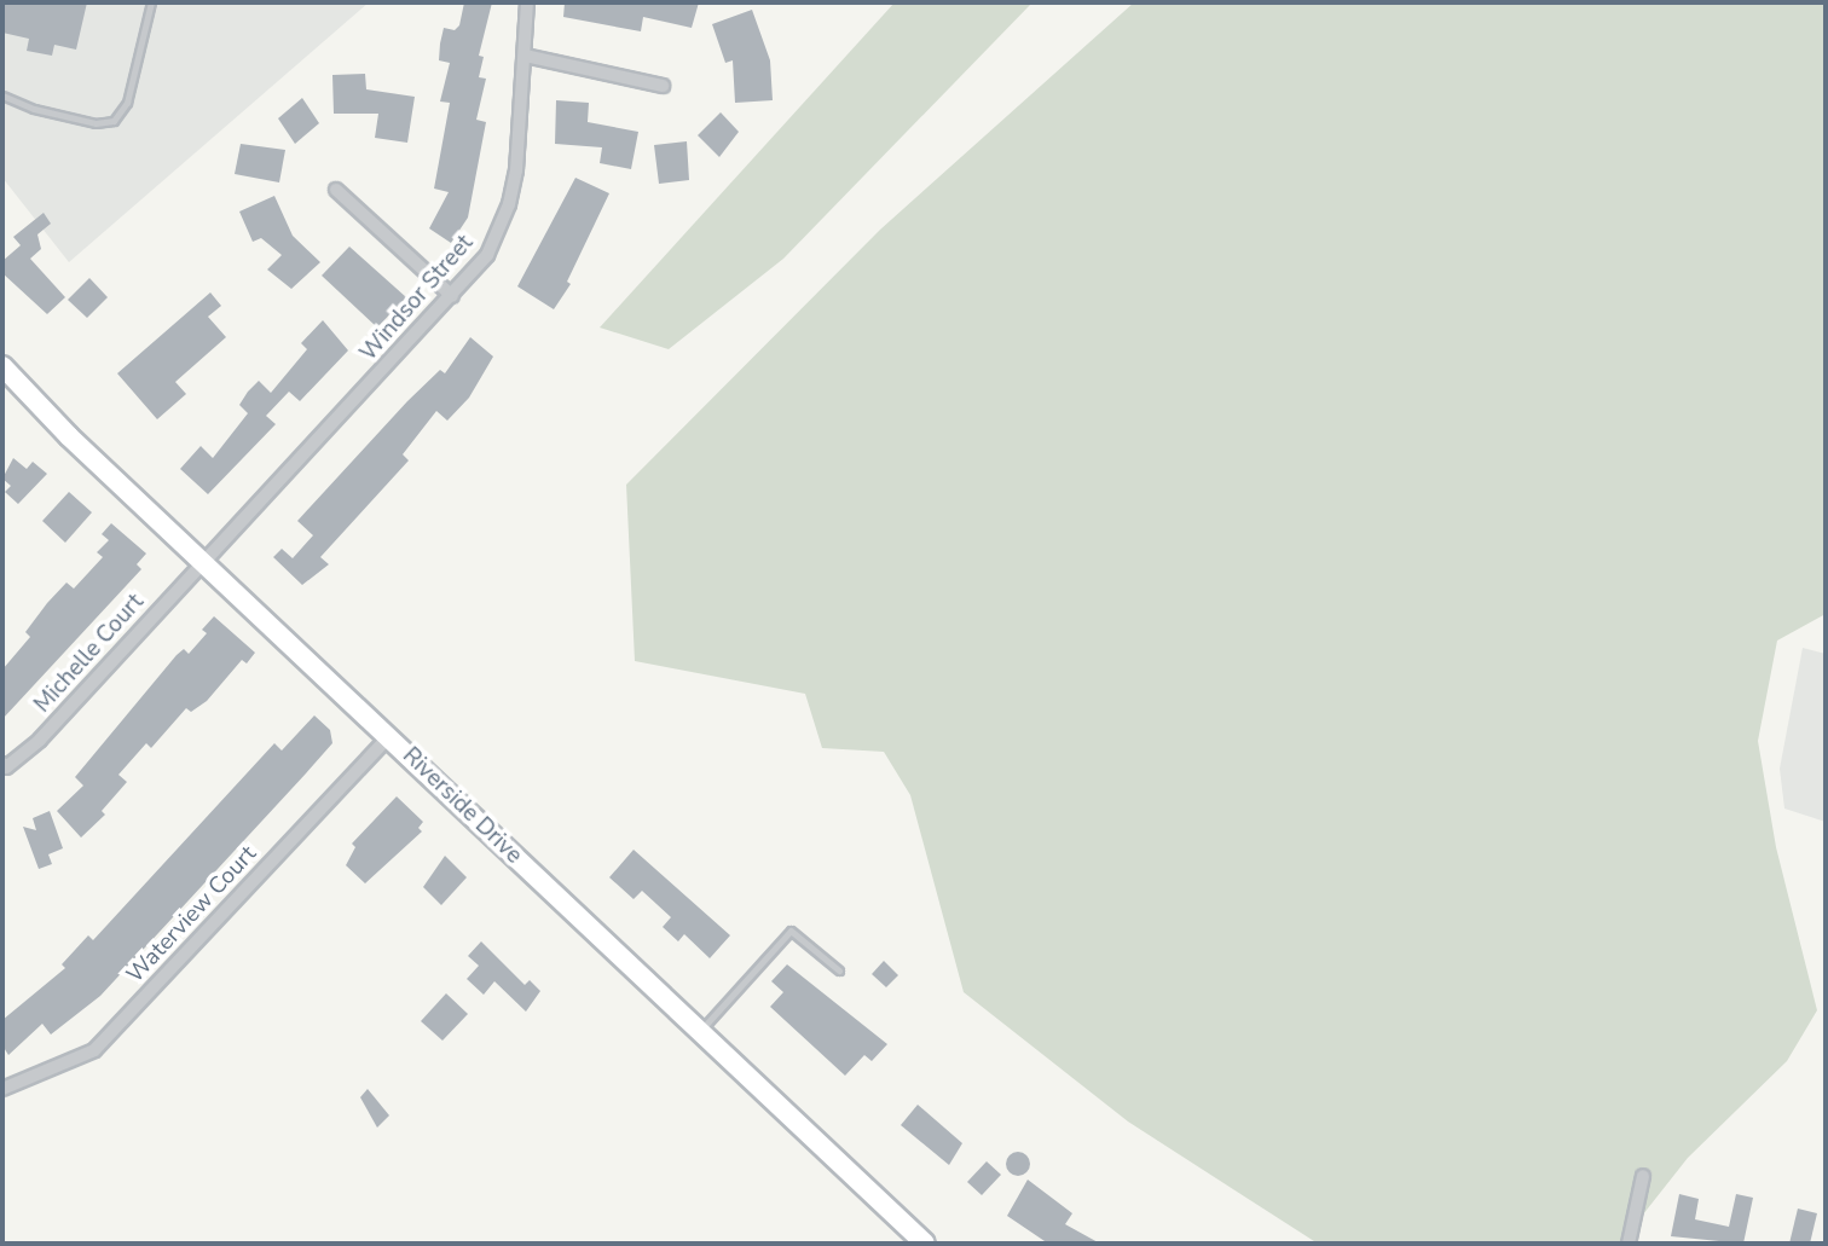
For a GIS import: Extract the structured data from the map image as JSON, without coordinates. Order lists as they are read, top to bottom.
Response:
{
  "streets": {
    "main road": ["Riverside Drive"],
    "street": ["Windsor Street", "Michelle Court", "Waterview Court"]
  },
  "crossings": [
    ["Windsor Street", "Michelle Court"],
    ["Windsor Street", "Riverside Drive"],
    ["Michelle Court", "Riverside Drive"],
    ["Riverside Drive", "Waterview Court"]
  ]
}
